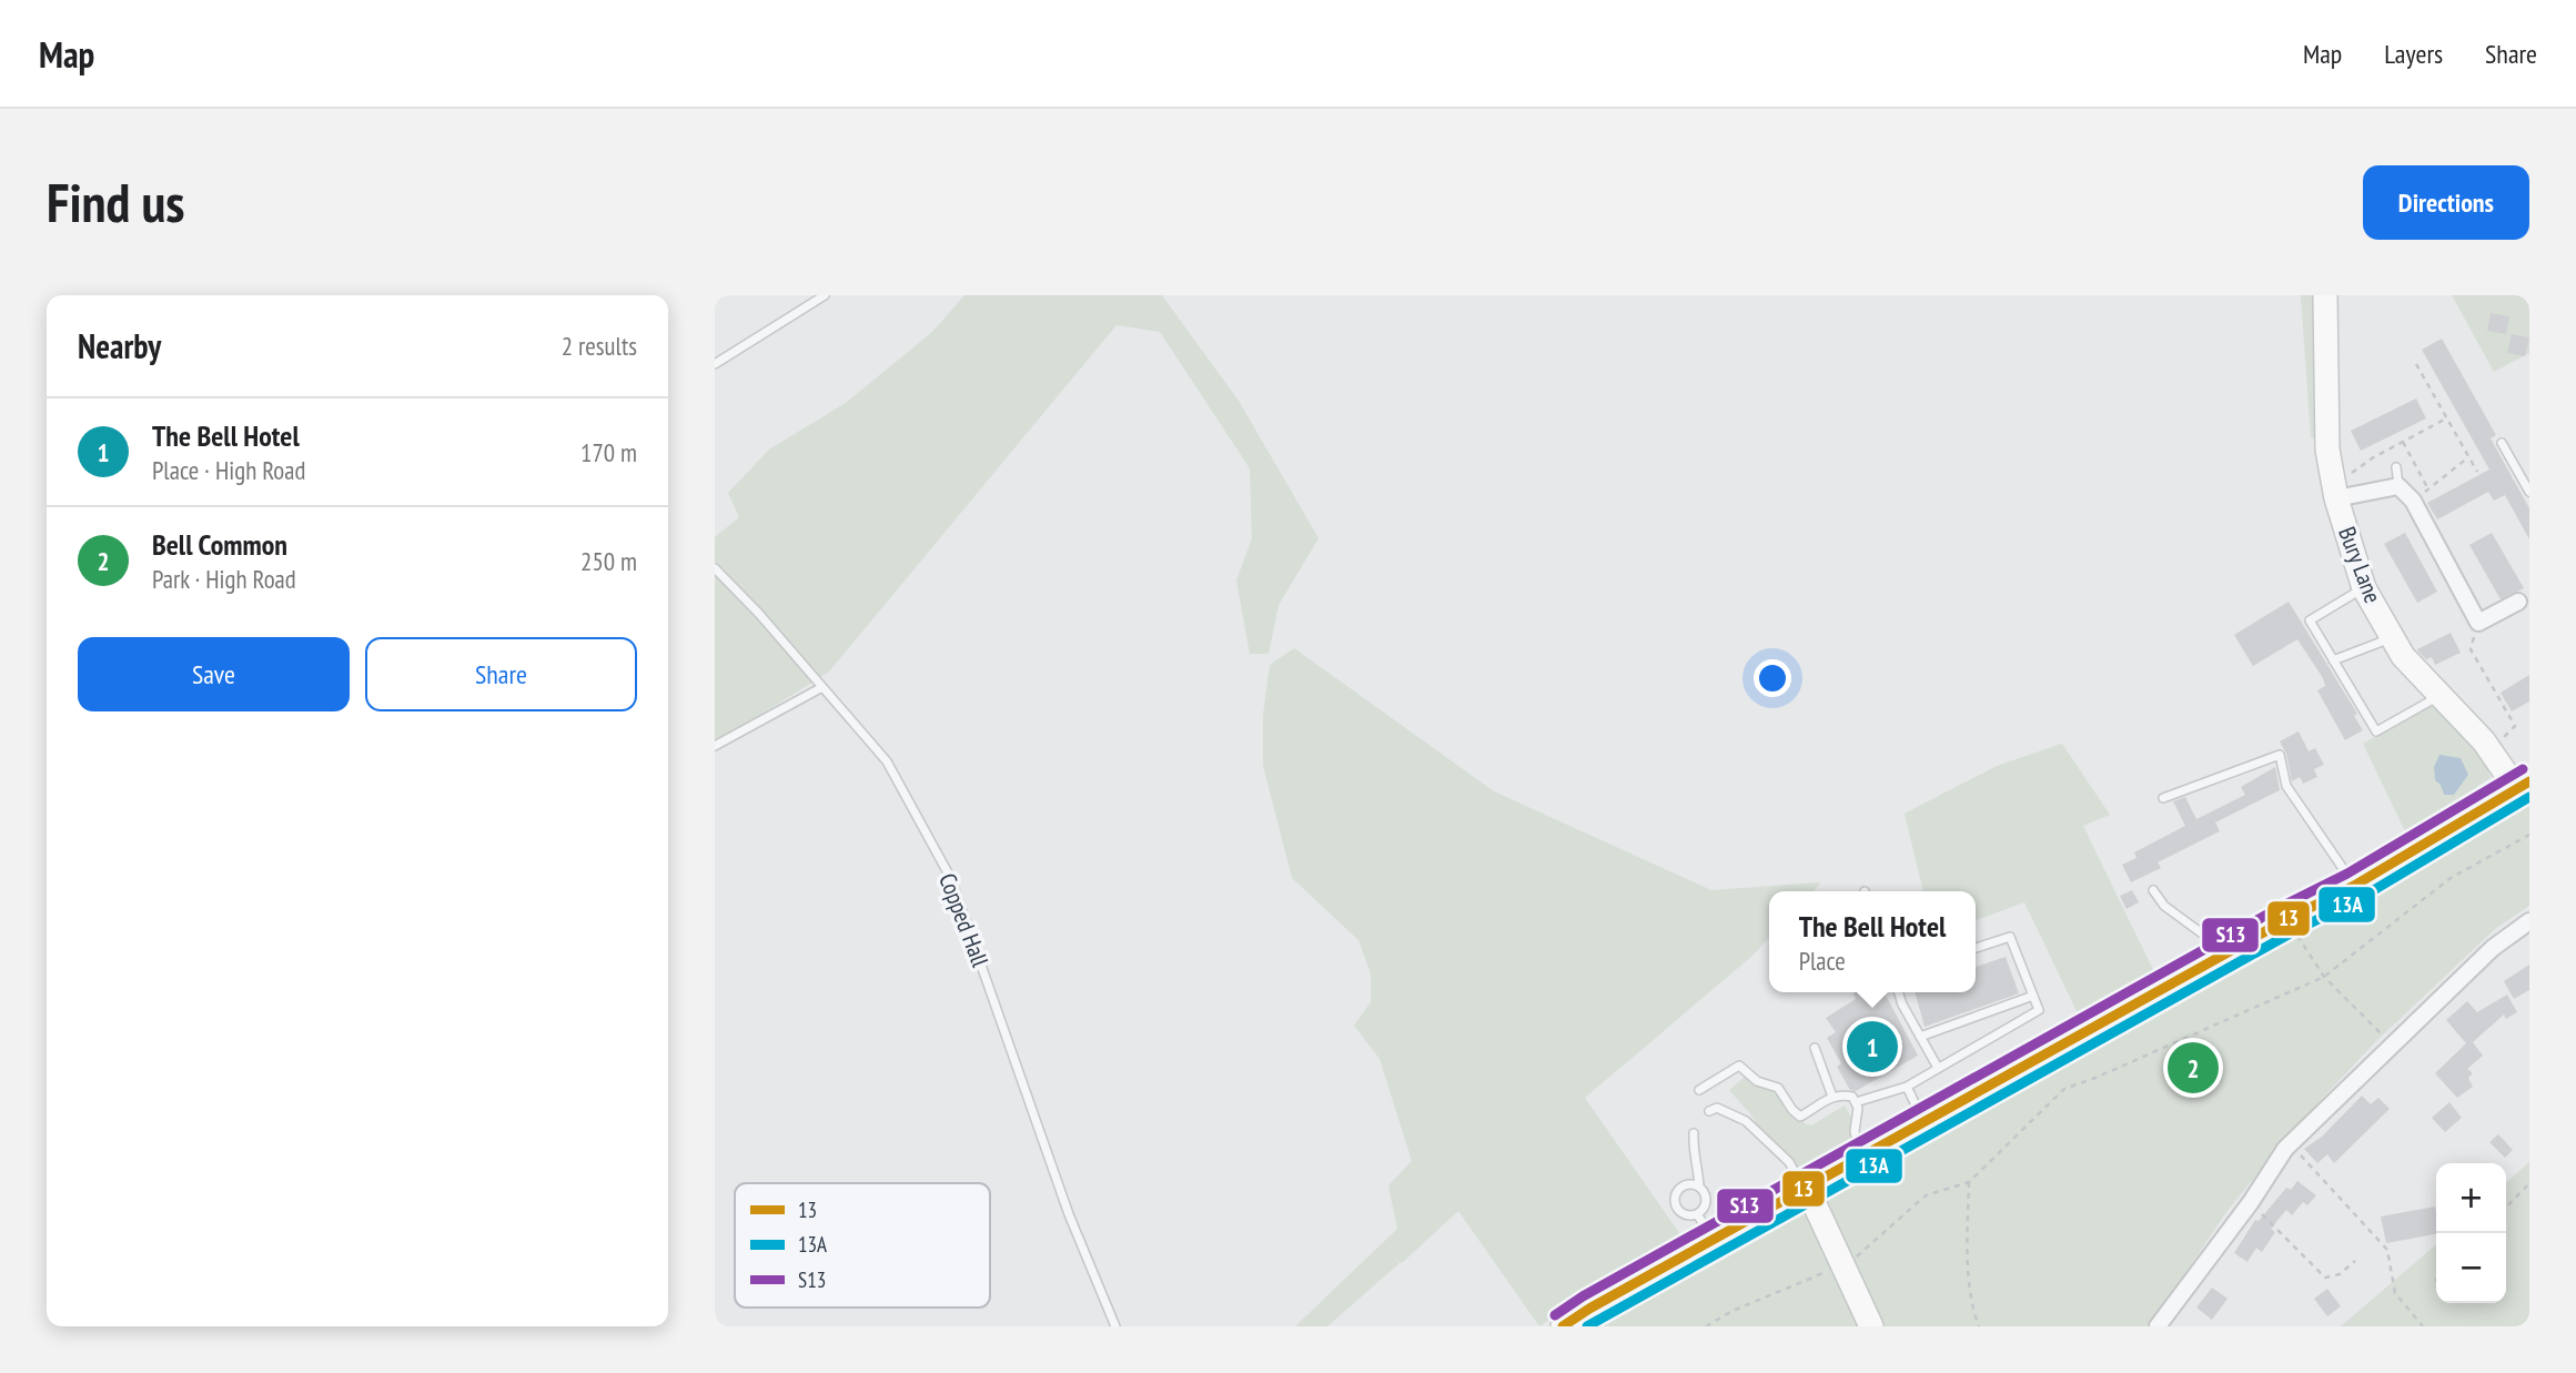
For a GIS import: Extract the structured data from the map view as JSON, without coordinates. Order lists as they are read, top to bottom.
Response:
{
  "streets": {
    "main road": ["Bury Lane"],
    "lane": ["Copped Hall"]
  },
  "lines": ["transit line S13", "transit line 13", "transit line 13A"],
  "legend": ["13", "13A", "S13"],
  "page": {
    "header": "Map",
    "nav": ["Map", "Layers", "Share"],
    "buttons": [
      "Directions",
      ["Save", "Share"]
    ],
    "title": "Find us",
    "heading": ["Nearby", "2 results"],
    "list": [
      {
        "mark": "1",
        "name": "The Bell Hotel",
        "note": "Place · High Road",
        "value": "170 m"
      },
      {
        "mark": "2",
        "name": "Bell Common",
        "note": "Park · High Road",
        "value": "250 m"
      }
    ],
    "popup": ["The Bell Hotel", "Place"],
    "pins": ["1", "2"],
    "map_buttons": ["+", "−"]
  }
}
